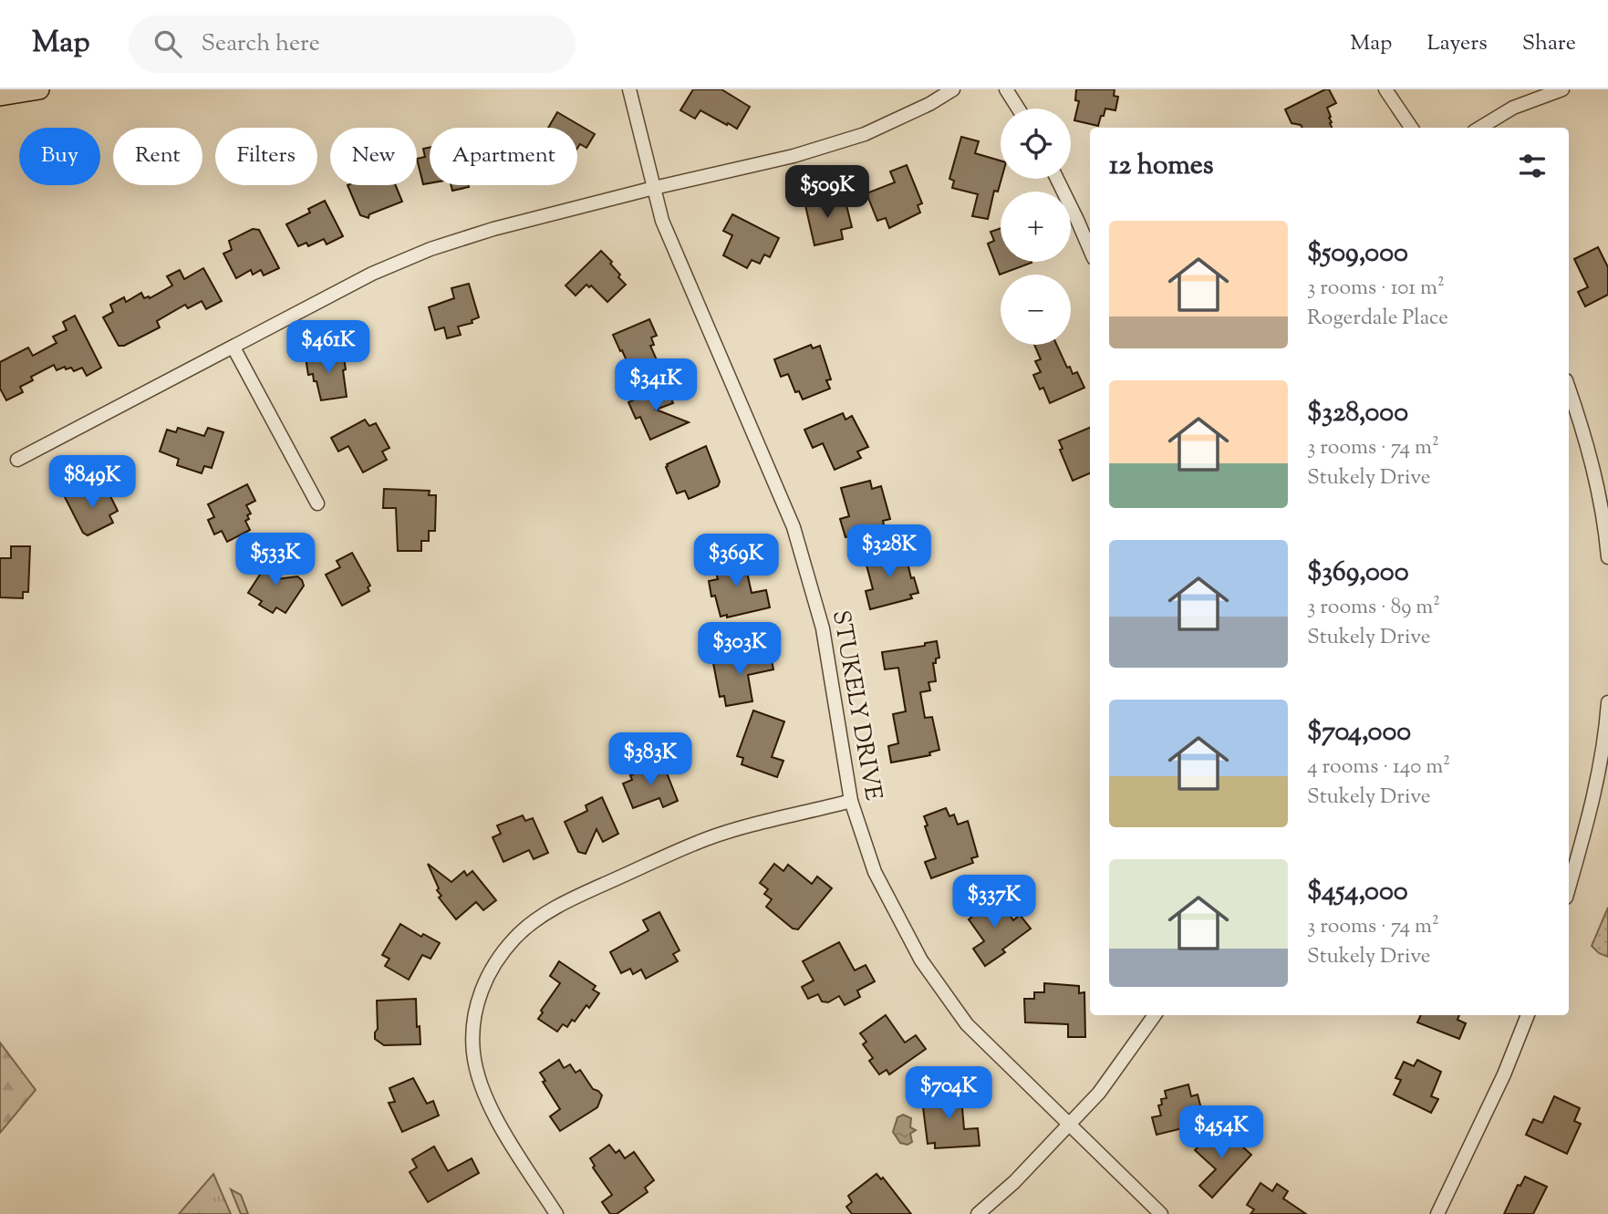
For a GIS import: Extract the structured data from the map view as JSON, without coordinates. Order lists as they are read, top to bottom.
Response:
{
  "streets": {
    "street": ["STUKELY DRIVE"]
  },
  "page": {
    "header": "Map",
    "search": "Search here",
    "nav": ["Map", "Layers", "Share"],
    "map_buttons": ["+", "−"],
    "chip": [
      "Buy",
      "Rent",
      "Filters",
      "New",
      "Apartment"
    ],
    "heading": "12 homes",
    "price": [
      "$509K",
      "$461K",
      "$341K",
      "$849K",
      "$328K",
      "$533K",
      "$369K",
      "$303K",
      "$383K",
      "$337K",
      "$704K",
      "$454K"
    ],
    "list": [
      {
        "name": "$509,000",
        "note": "3 rooms · 101 m² · Rogerdale Place"
      },
      {
        "name": "$328,000",
        "note": "3 rooms · 74 m² · Stukely Drive"
      },
      {
        "name": "$369,000",
        "note": "3 rooms · 89 m² · Stukely Drive"
      },
      {
        "name": "$704,000",
        "note": "4 rooms · 140 m² · Stukely Drive"
      },
      {
        "name": "$454,000",
        "note": "3 rooms · 74 m² · Stukely Drive"
      }
    ]
  }
}
